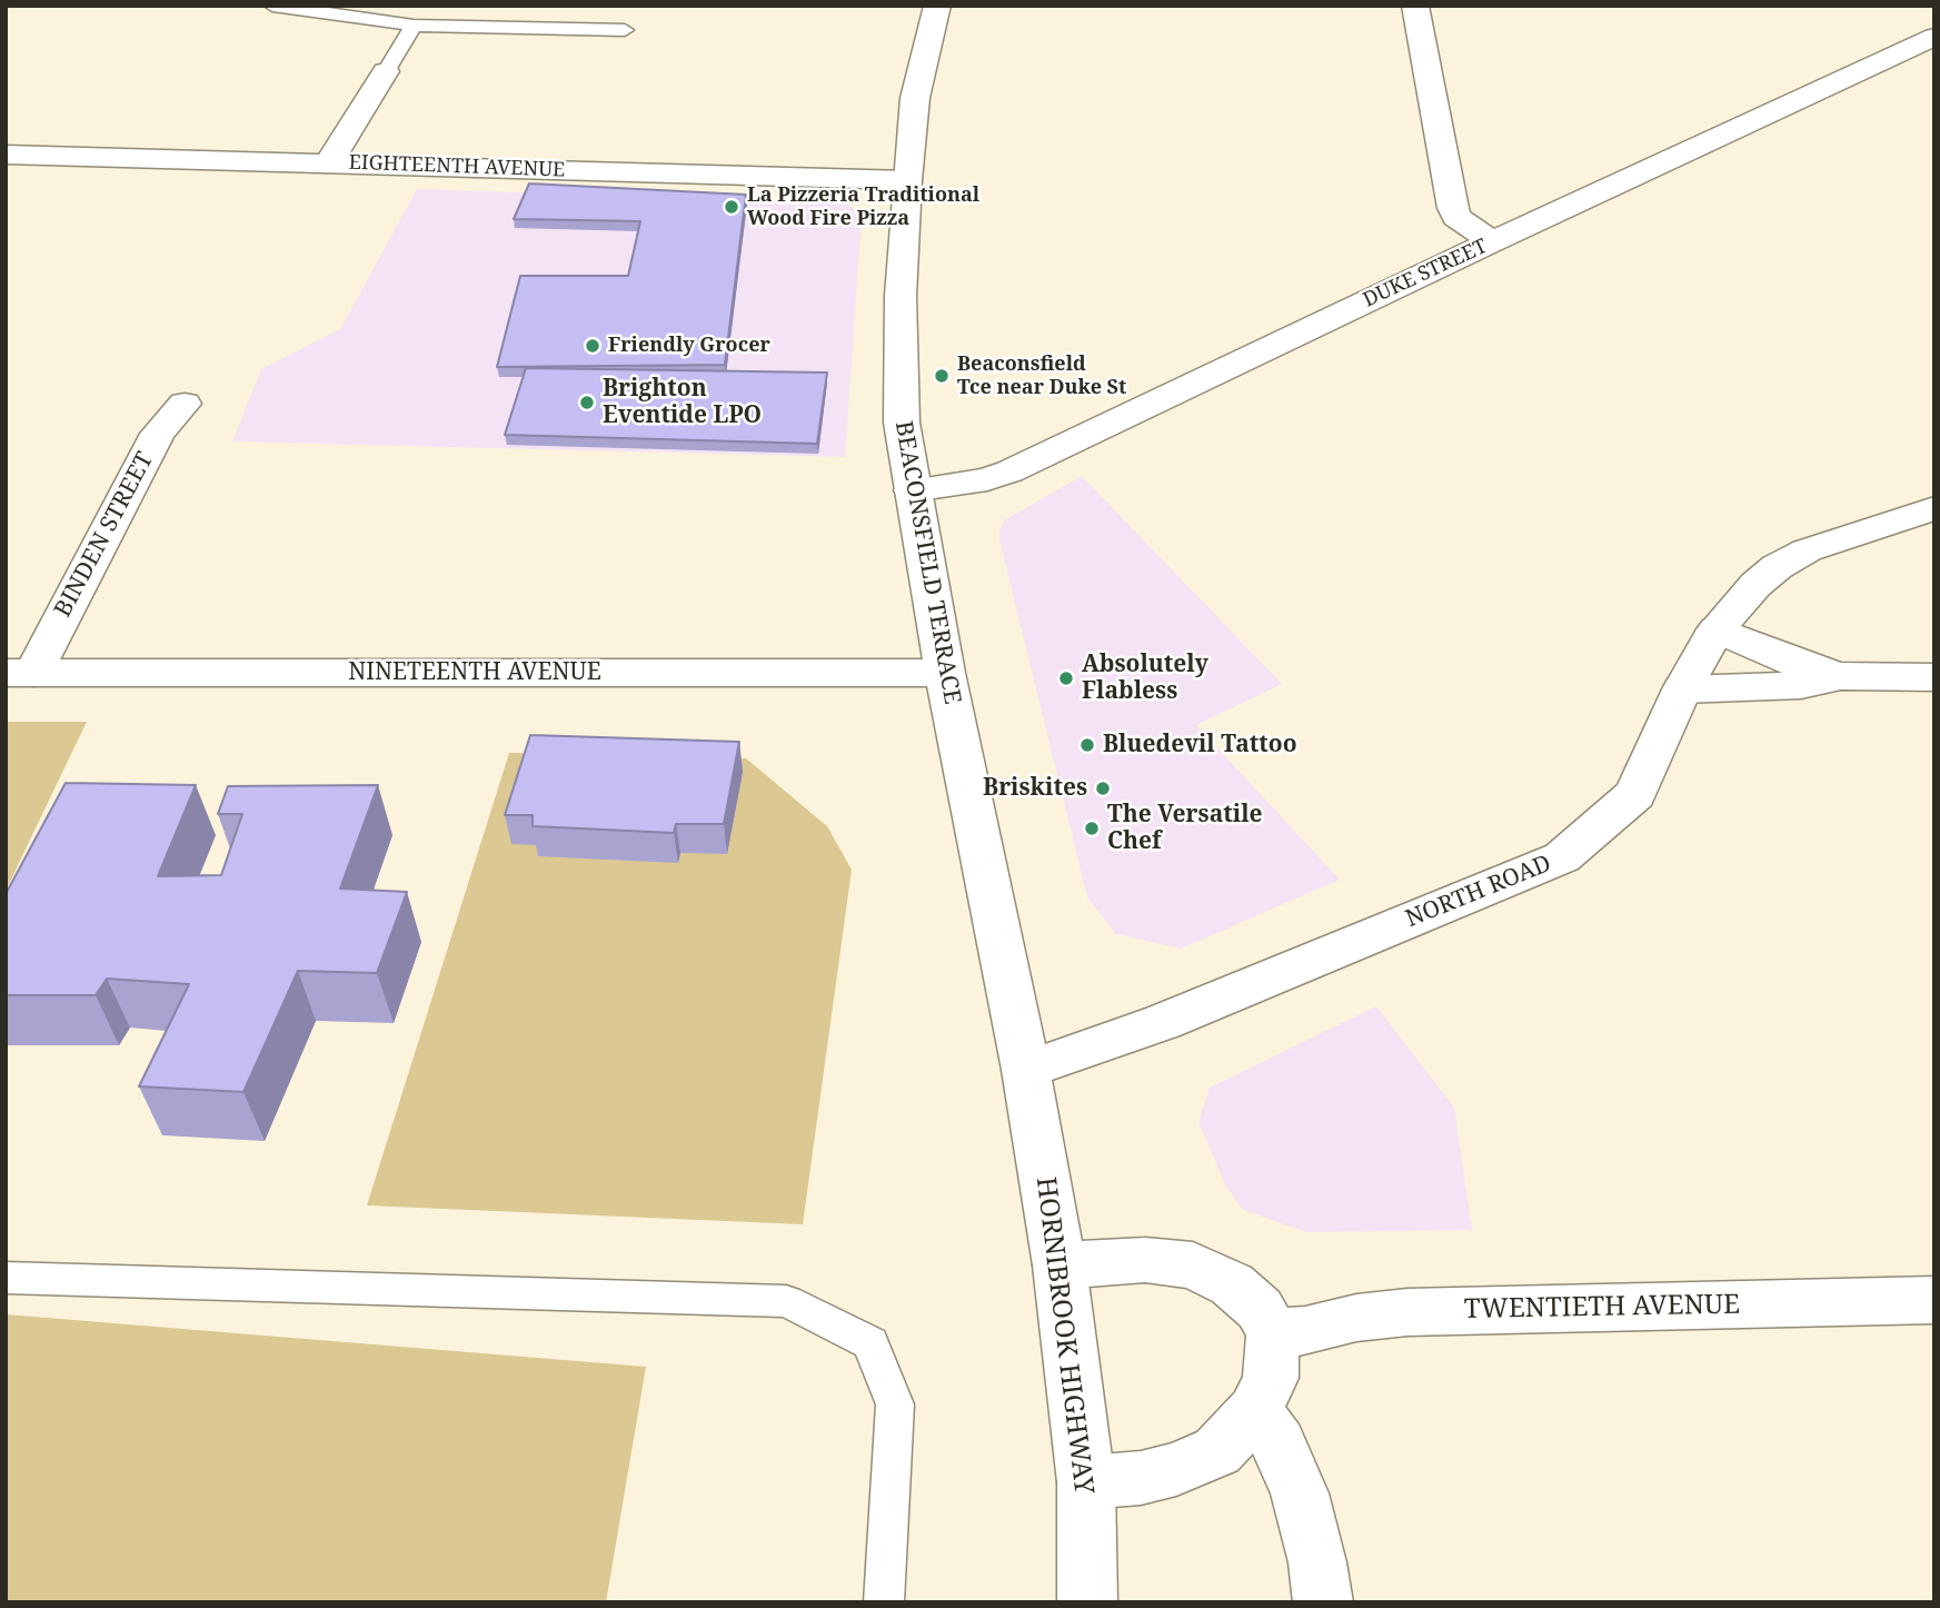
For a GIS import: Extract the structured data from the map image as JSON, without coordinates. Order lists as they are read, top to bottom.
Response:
{
  "streets": {
    "street": [
      "EIGHTEENTH AVENUE",
      "DUKE STREET",
      "BINDEN STREET",
      "BEACONSFIELD TERRACE",
      "NINETEENTH AVENUE",
      "NORTH ROAD",
      "TWENTIETH AVENUE",
      "HORNIBROOK HIGHWAY"
    ]
  },
  "crossings": [
    ["EIGHTEENTH AVENUE", "BEACONSFIELD TERRACE"],
    ["DUKE STREET", "BEACONSFIELD TERRACE"],
    ["BINDEN STREET", "NINETEENTH AVENUE"],
    ["BEACONSFIELD TERRACE", "NINETEENTH AVENUE"],
    ["BEACONSFIELD TERRACE", "NORTH ROAD"],
    ["BEACONSFIELD TERRACE", "HORNIBROOK HIGHWAY"],
    ["NORTH ROAD", "HORNIBROOK HIGHWAY"],
    ["TWENTIETH AVENUE", "HORNIBROOK HIGHWAY"]
  ],
  "places": [
    "La Pizzeria Traditional Wood Fire Pizza",
    "Friendly Grocer",
    "Beaconsfield Tce near Duke St",
    "Brighton Eventide LPO",
    "Absolutely Flabless",
    "Bluedevil Tattoo",
    "Briskites",
    "The Versatile Chef"
  ]
}
